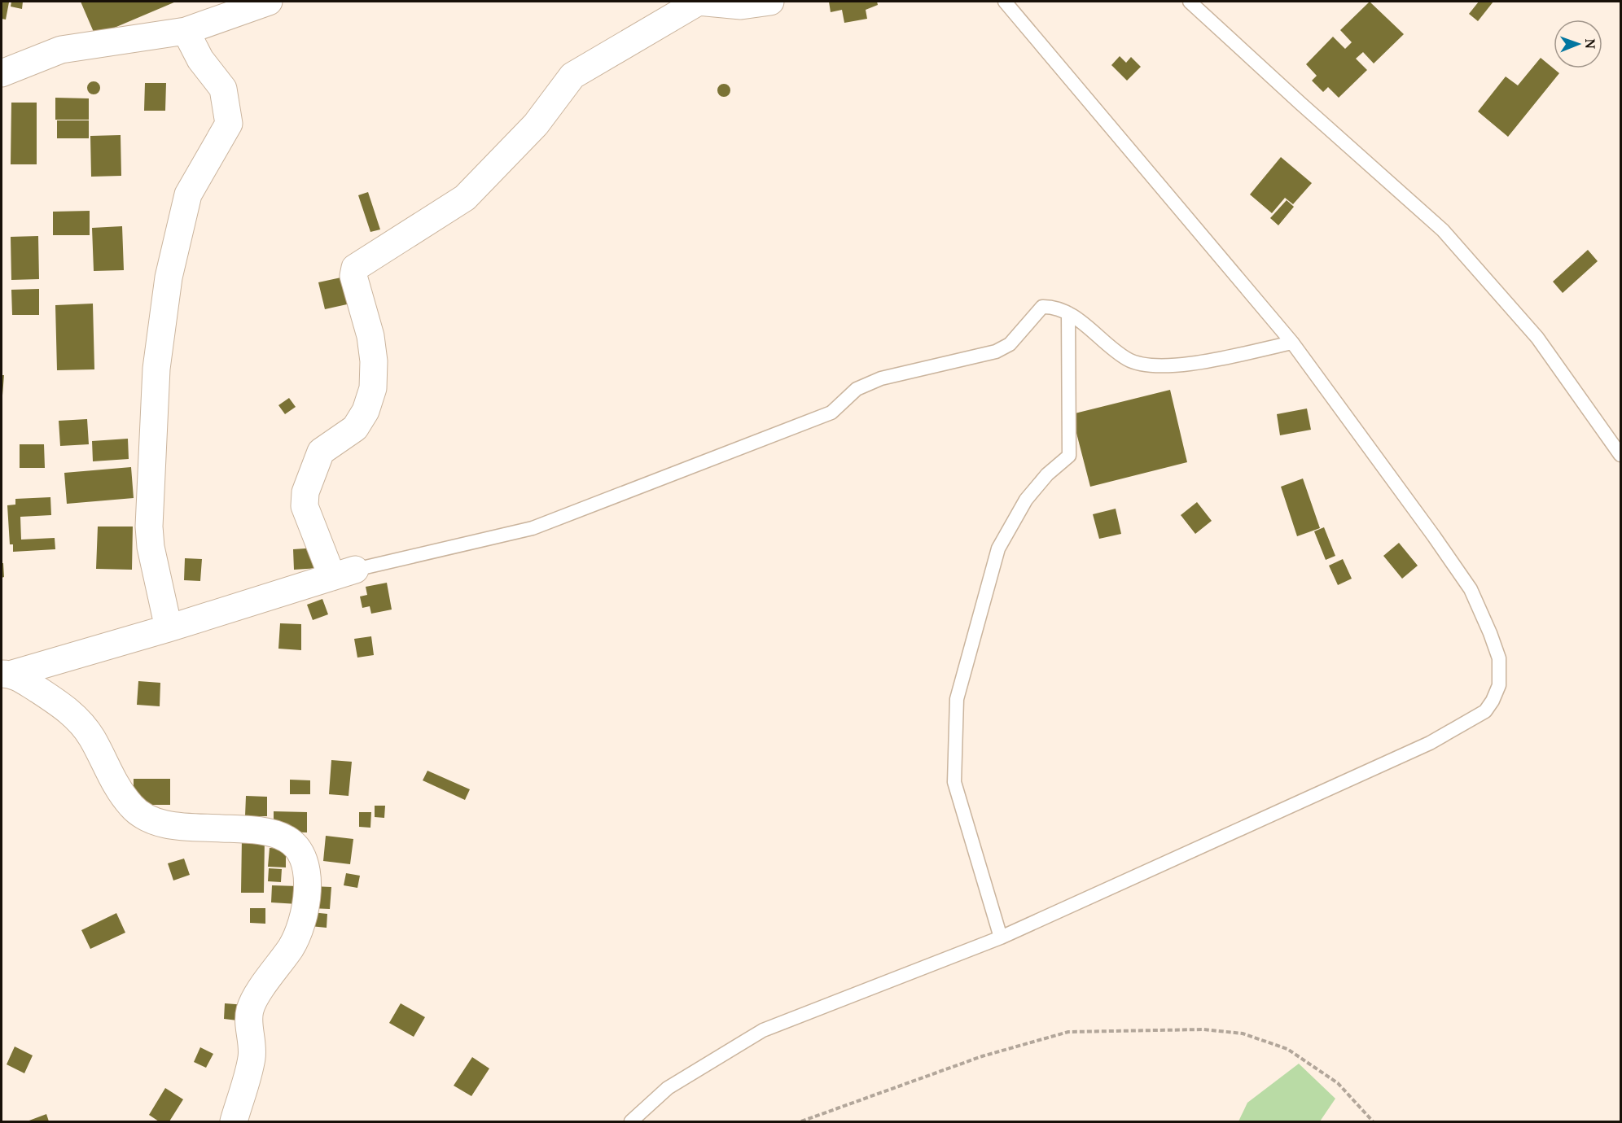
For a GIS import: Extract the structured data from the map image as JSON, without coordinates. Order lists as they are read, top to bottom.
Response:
{
  "north": "right"
}
